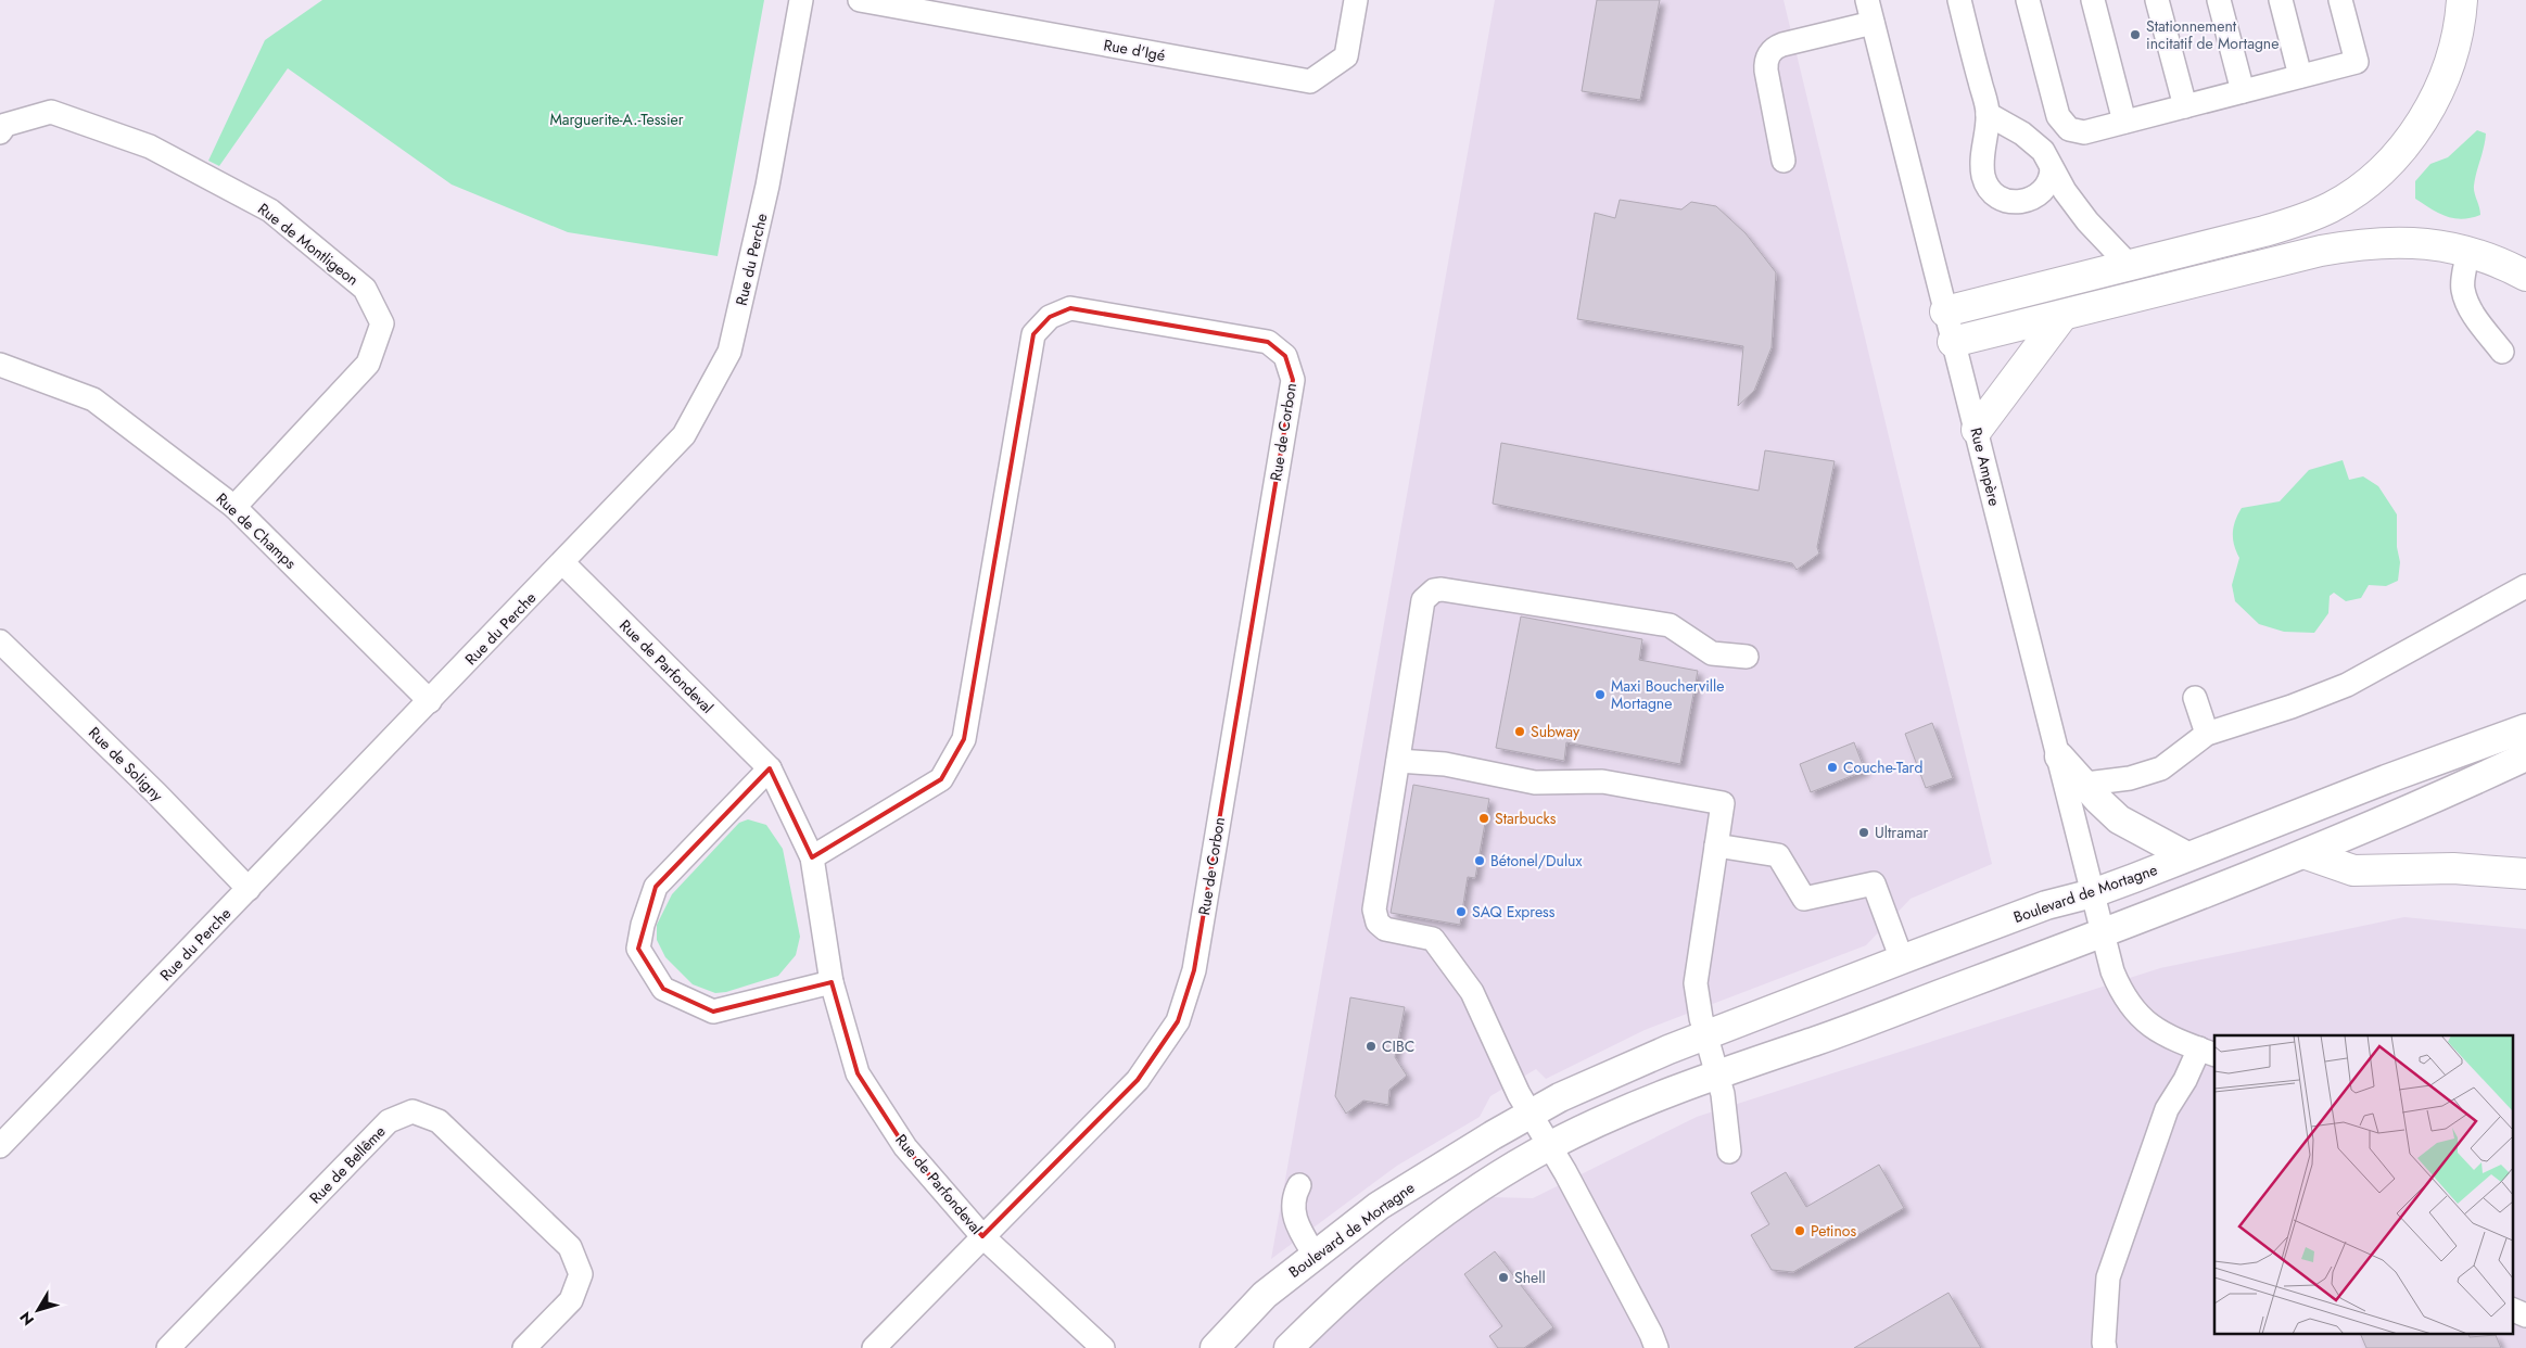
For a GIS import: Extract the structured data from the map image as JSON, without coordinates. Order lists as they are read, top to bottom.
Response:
{
  "streets": {
    "main road": ["Boulevard de Mortagne"],
    "street": [
      "Rue d'Igé",
      "Rue de Montligeon",
      "Rue du Perche",
      "Rue de Corbon",
      "Rue Ampère",
      "Rue de Champs",
      "Rue de Parfondeval",
      "Rue de Soligny",
      "Rue de Bellême"
    ]
  },
  "crossings": [
    ["Rue de Montligeon", "Rue de Champs"],
    ["Rue du Perche", "Rue de Champs"],
    ["Rue du Perche", "Rue de Parfondeval"],
    ["Rue du Perche", "Rue de Soligny"],
    ["Rue de Corbon", "Rue de Parfondeval"]
  ],
  "parks": ["Marguerite-A.-Tessier"],
  "places": [
    "Stationnement incitatif de Mortagne",
    "Maxi Boucherville Mortagne",
    "Subway",
    "Couche-Tard",
    "Starbucks",
    "Ultramar",
    "Bétonel/Dulux",
    "SAQ Express",
    "CIBC",
    "Petinos",
    "Shell"
  ],
  "north": "bottom left"
}
